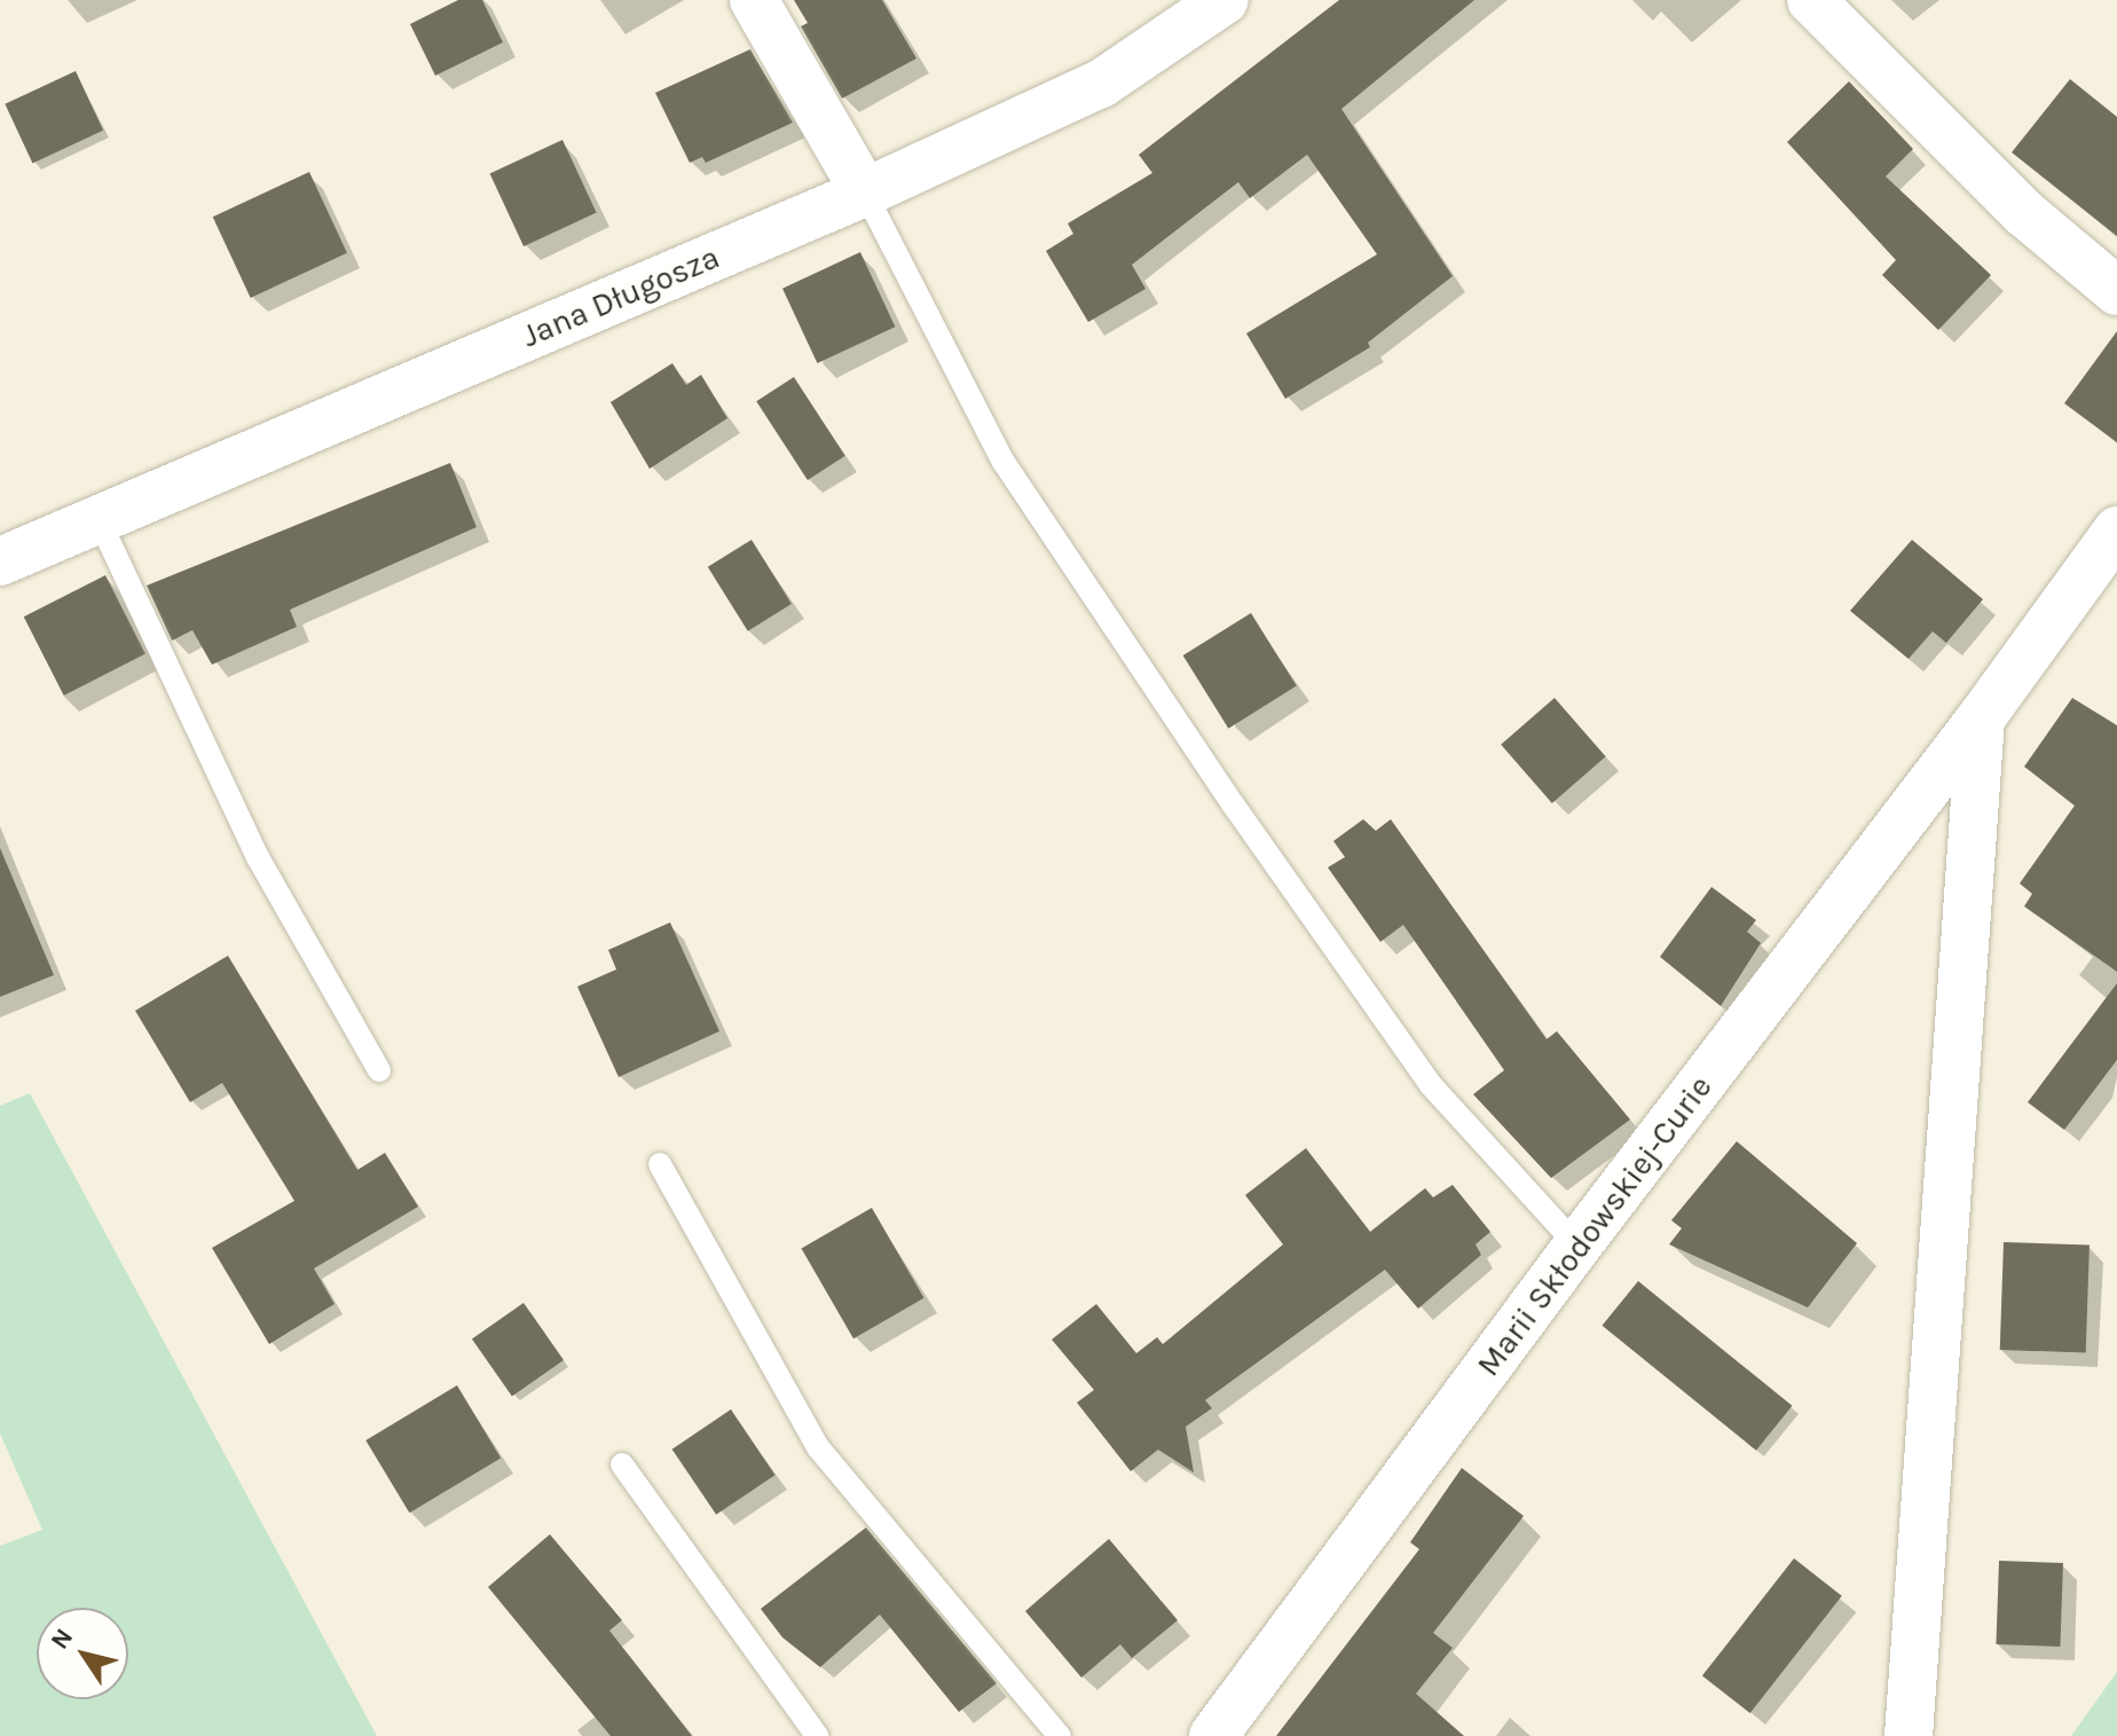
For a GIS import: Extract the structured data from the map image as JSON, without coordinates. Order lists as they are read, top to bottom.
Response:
{
  "streets": {
    "street": ["Jana Długosza", "Marii Skłodowskiej-Curie"]
  },
  "north": "top left"
}
